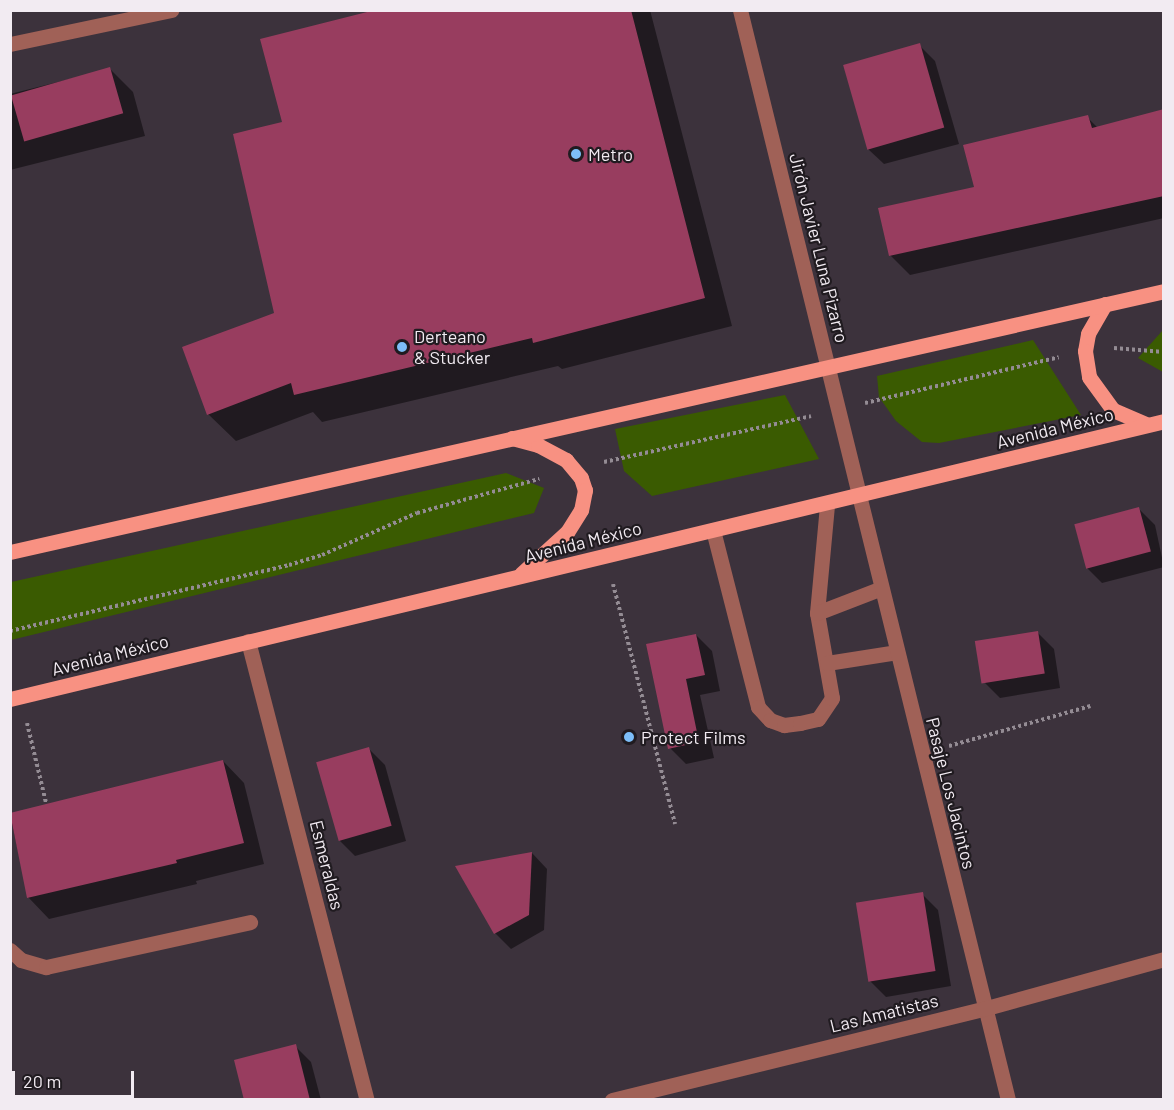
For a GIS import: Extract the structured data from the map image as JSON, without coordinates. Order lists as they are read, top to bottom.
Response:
{
  "streets": {
    "main road": ["Avenida México"],
    "street": [
      "Jirón Javier Luna Pizarro",
      "Pasaje Los Jacintos",
      "Esmeraldas",
      "Las Amatistas"
    ]
  },
  "crossings": [
    ["Jirón Javier Luna Pizarro", "Avenida México"],
    ["Jirón Javier Luna Pizarro", "Pasaje Los Jacintos"],
    ["Avenida México", "Pasaje Los Jacintos"],
    ["Avenida México", "Esmeraldas"],
    ["Pasaje Los Jacintos", "Las Amatistas"]
  ],
  "places": ["Metro", "Derteano & Stucker", "Protect Films"],
  "scale_bar": "20 m"
}
